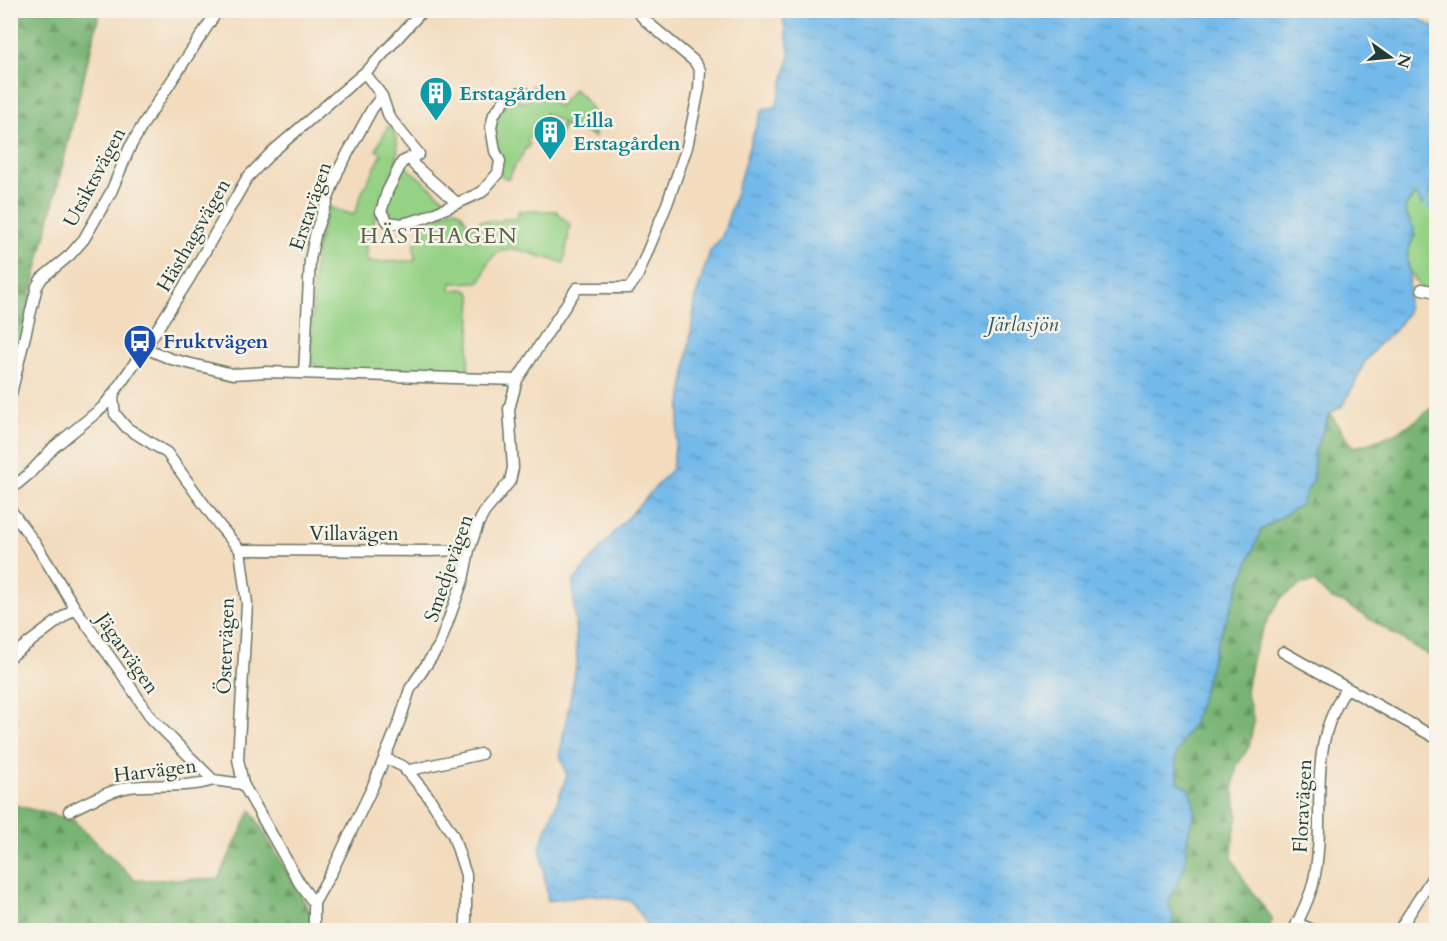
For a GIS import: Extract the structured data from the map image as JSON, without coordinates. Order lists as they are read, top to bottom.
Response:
{
  "streets": {
    "street": [
      "Utsiktsvägen",
      "Erstavägen",
      "Hästhagsvägen",
      "Villavägen",
      "Smedjevägen",
      "Östervägen",
      "Jägarvägen",
      "Harvägen",
      "Floravägen"
    ]
  },
  "crossings": [
    ["Villavägen", "Smedjevägen"],
    ["Villavägen", "Östervägen"],
    ["Smedjevägen", "Östervägen"],
    ["Jägarvägen", "Harvägen"]
  ],
  "districts": ["HÄSTHAGEN"],
  "water": ["Järlasjön"],
  "places": {
    "building": ["Erstagården", "Lilla Erstagården"],
    "bus stop": ["Fruktvägen"]
  },
  "north": "right"
}
